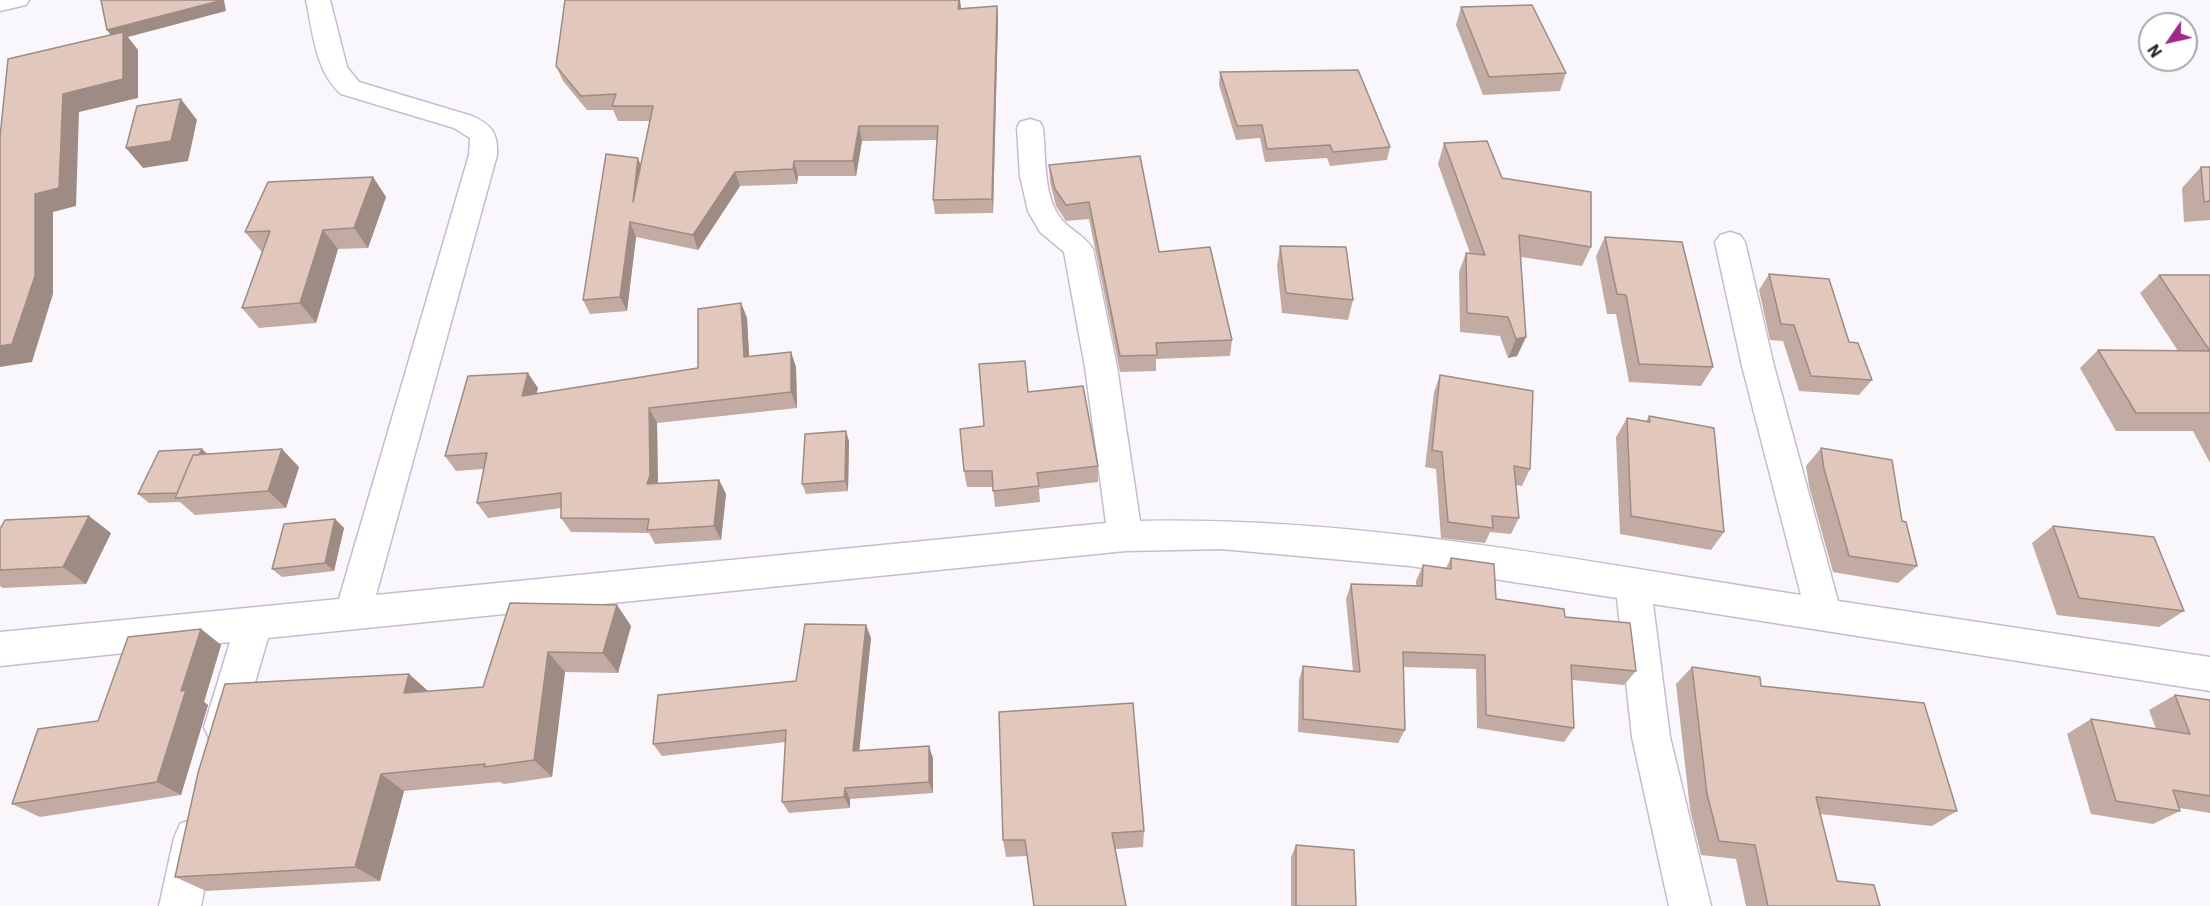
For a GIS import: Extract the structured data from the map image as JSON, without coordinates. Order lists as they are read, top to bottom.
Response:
{
  "north": "bottom left"
}
